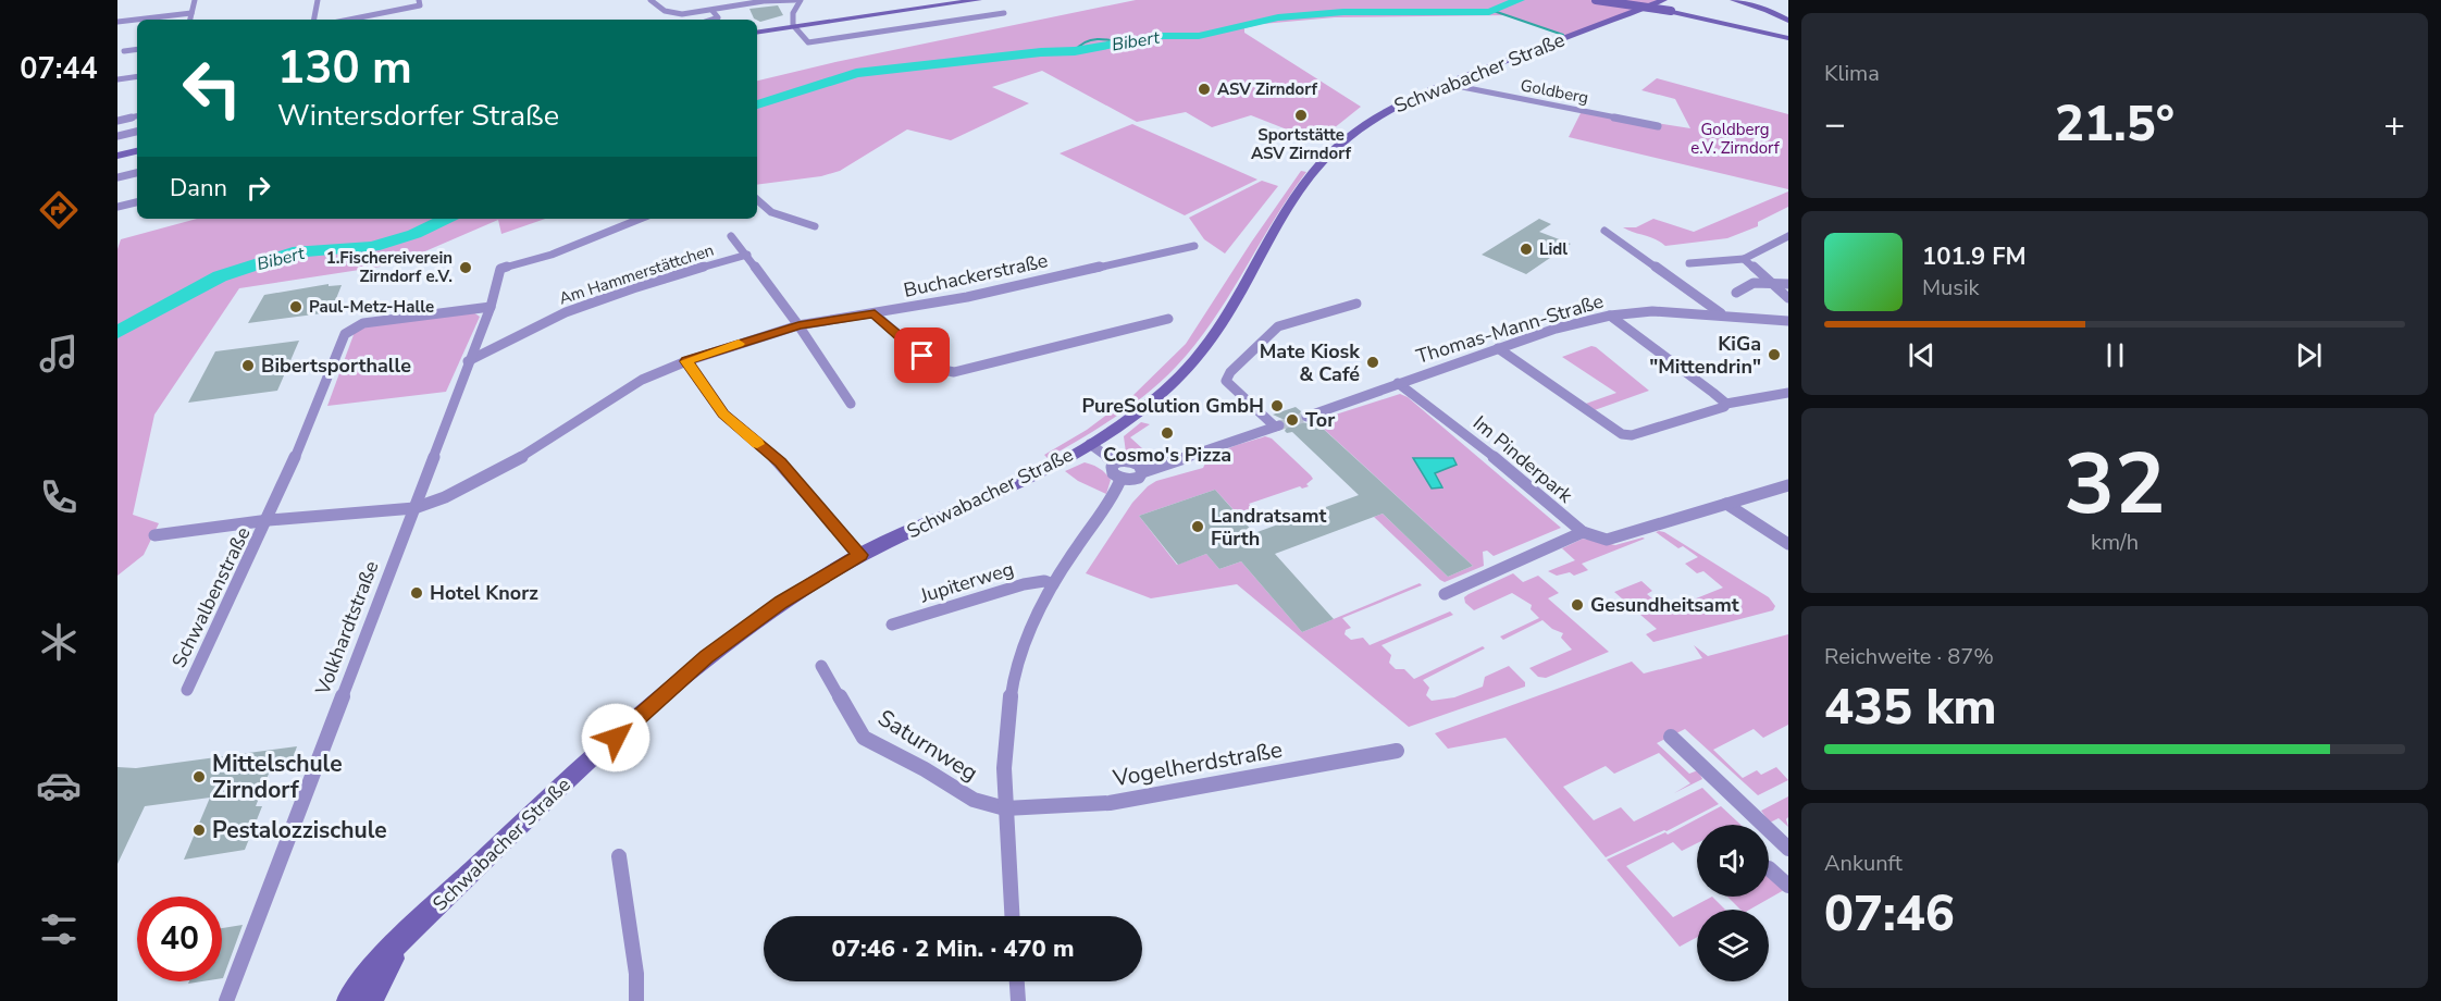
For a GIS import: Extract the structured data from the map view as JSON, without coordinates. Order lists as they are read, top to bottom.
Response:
{
  "streets": {
    "street": [
      "Schwabacher Straße",
      "Goldberg",
      "Am Hammerstättchen",
      "Buchackerstraße",
      "Thomas-Mann-Straße",
      "Im Pinderpark",
      "Jupiterweg",
      "Schwalbenstraße",
      "Volkhardtstraße",
      "Saturnweg",
      "Vogelherdstraße"
    ]
  },
  "crossings": [
    ["Schwabacher Straße", "Goldberg"],
    ["Am Hammerstättchen", "Volkhardtstraße"],
    ["Buchackerstraße", "Schwalbenstraße"],
    ["Buchackerstraße", "Volkhardtstraße"],
    ["Thomas-Mann-Straße", "Im Pinderpark"],
    ["Schwalbenstraße", "Volkhardtstraße"],
    ["Saturnweg", "Vogelherdstraße"]
  ],
  "water": ["Bibert"],
  "parks": ["Goldberg e.V. Zirndorf"],
  "places": [
    "ASV Zirndorf",
    "Sportstätte ASV Zirndorf",
    "Lidl",
    "1.Fischereiverein Zirndorf e.V.",
    "Paul-Metz-Halle",
    "KiGa \"Mittendrin\"",
    "Mate Kiosk & Café",
    "Bibertsporthalle",
    "PureSolution GmbH",
    "Tor",
    "Cosmo's Pizza",
    "Landratsamt Fürth",
    "Hotel Knorz",
    "Gesundheitsamt",
    "Mittelschule Zirndorf",
    "Pestalozzischule"
  ],
  "page": {
    "tabs": "07:44",
    "tile": [
      "Klima",
      ["32", "km/h"],
      ["Reichweite · 87%", "435 km"],
      ["Ankunft", "07:46"]
    ],
    "turn": ["130 m", "Wintersdorfer Straße"],
    "heat": ["−", "21.5°", "+"],
    "then": "Dann",
    "song": ["101.9 FM", "Musik"],
    "limit": "40",
    "trip": "07:46 · 2 Min. · 470 m"
  }
}
